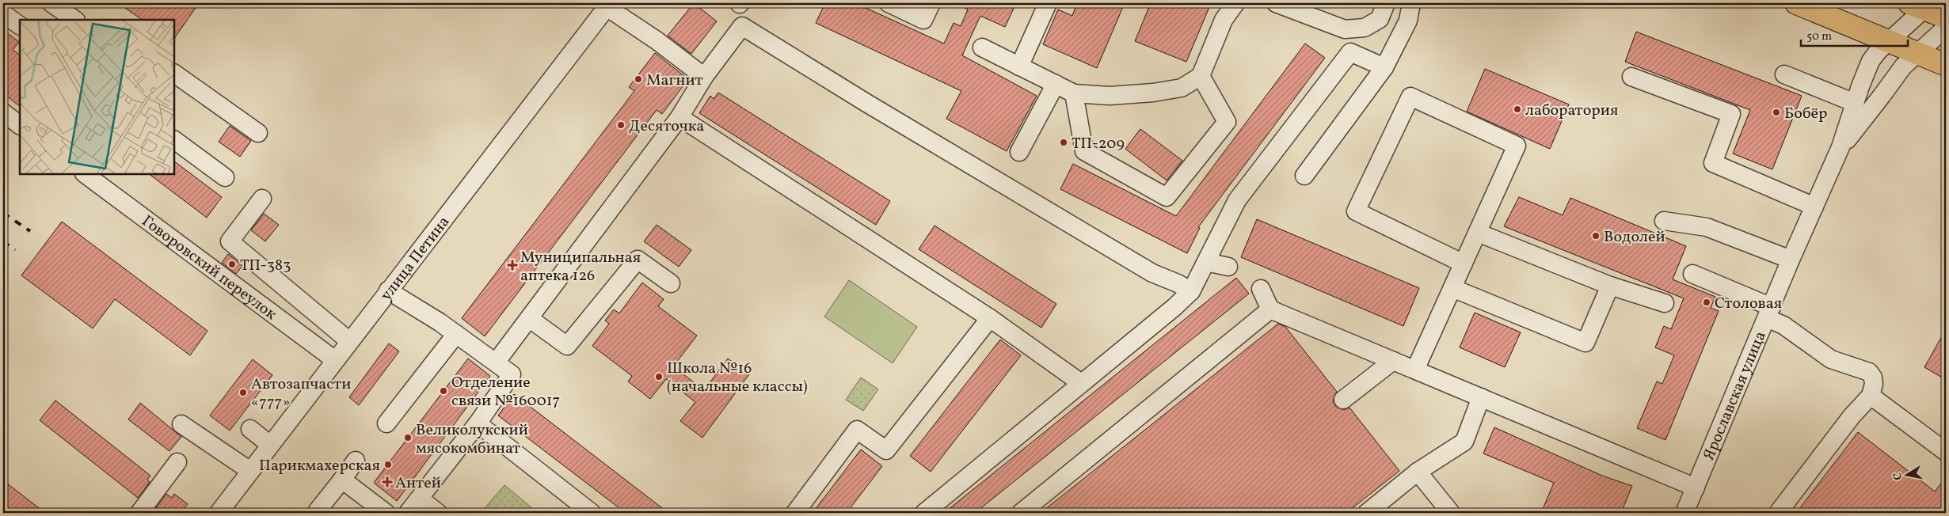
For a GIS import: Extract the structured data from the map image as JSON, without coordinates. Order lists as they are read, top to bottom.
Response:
{
  "streets": {
    "street": ["улица Петина", "Говоровский переулок", "Ярославская улица"]
  },
  "crossings": [
    ["улица Петина", "Говоровский переулок"]
  ],
  "places": {
    "other": [
      "Магнит",
      "лаборатория",
      "Бобёр",
      "Десяточка",
      "ТП-209",
      "Водолей",
      "ТП-383",
      "Столовая",
      "Школа №16 (начальные классы)",
      "Отделение связи №160017",
      "Автозапчасти «777»",
      "Великолукский мясокомбинат",
      "Парикмахерская"
    ],
    "health": ["Муниципальная аптека 126", "Антей"]
  },
  "scale_bar": "50 m",
  "north": "left"
}
